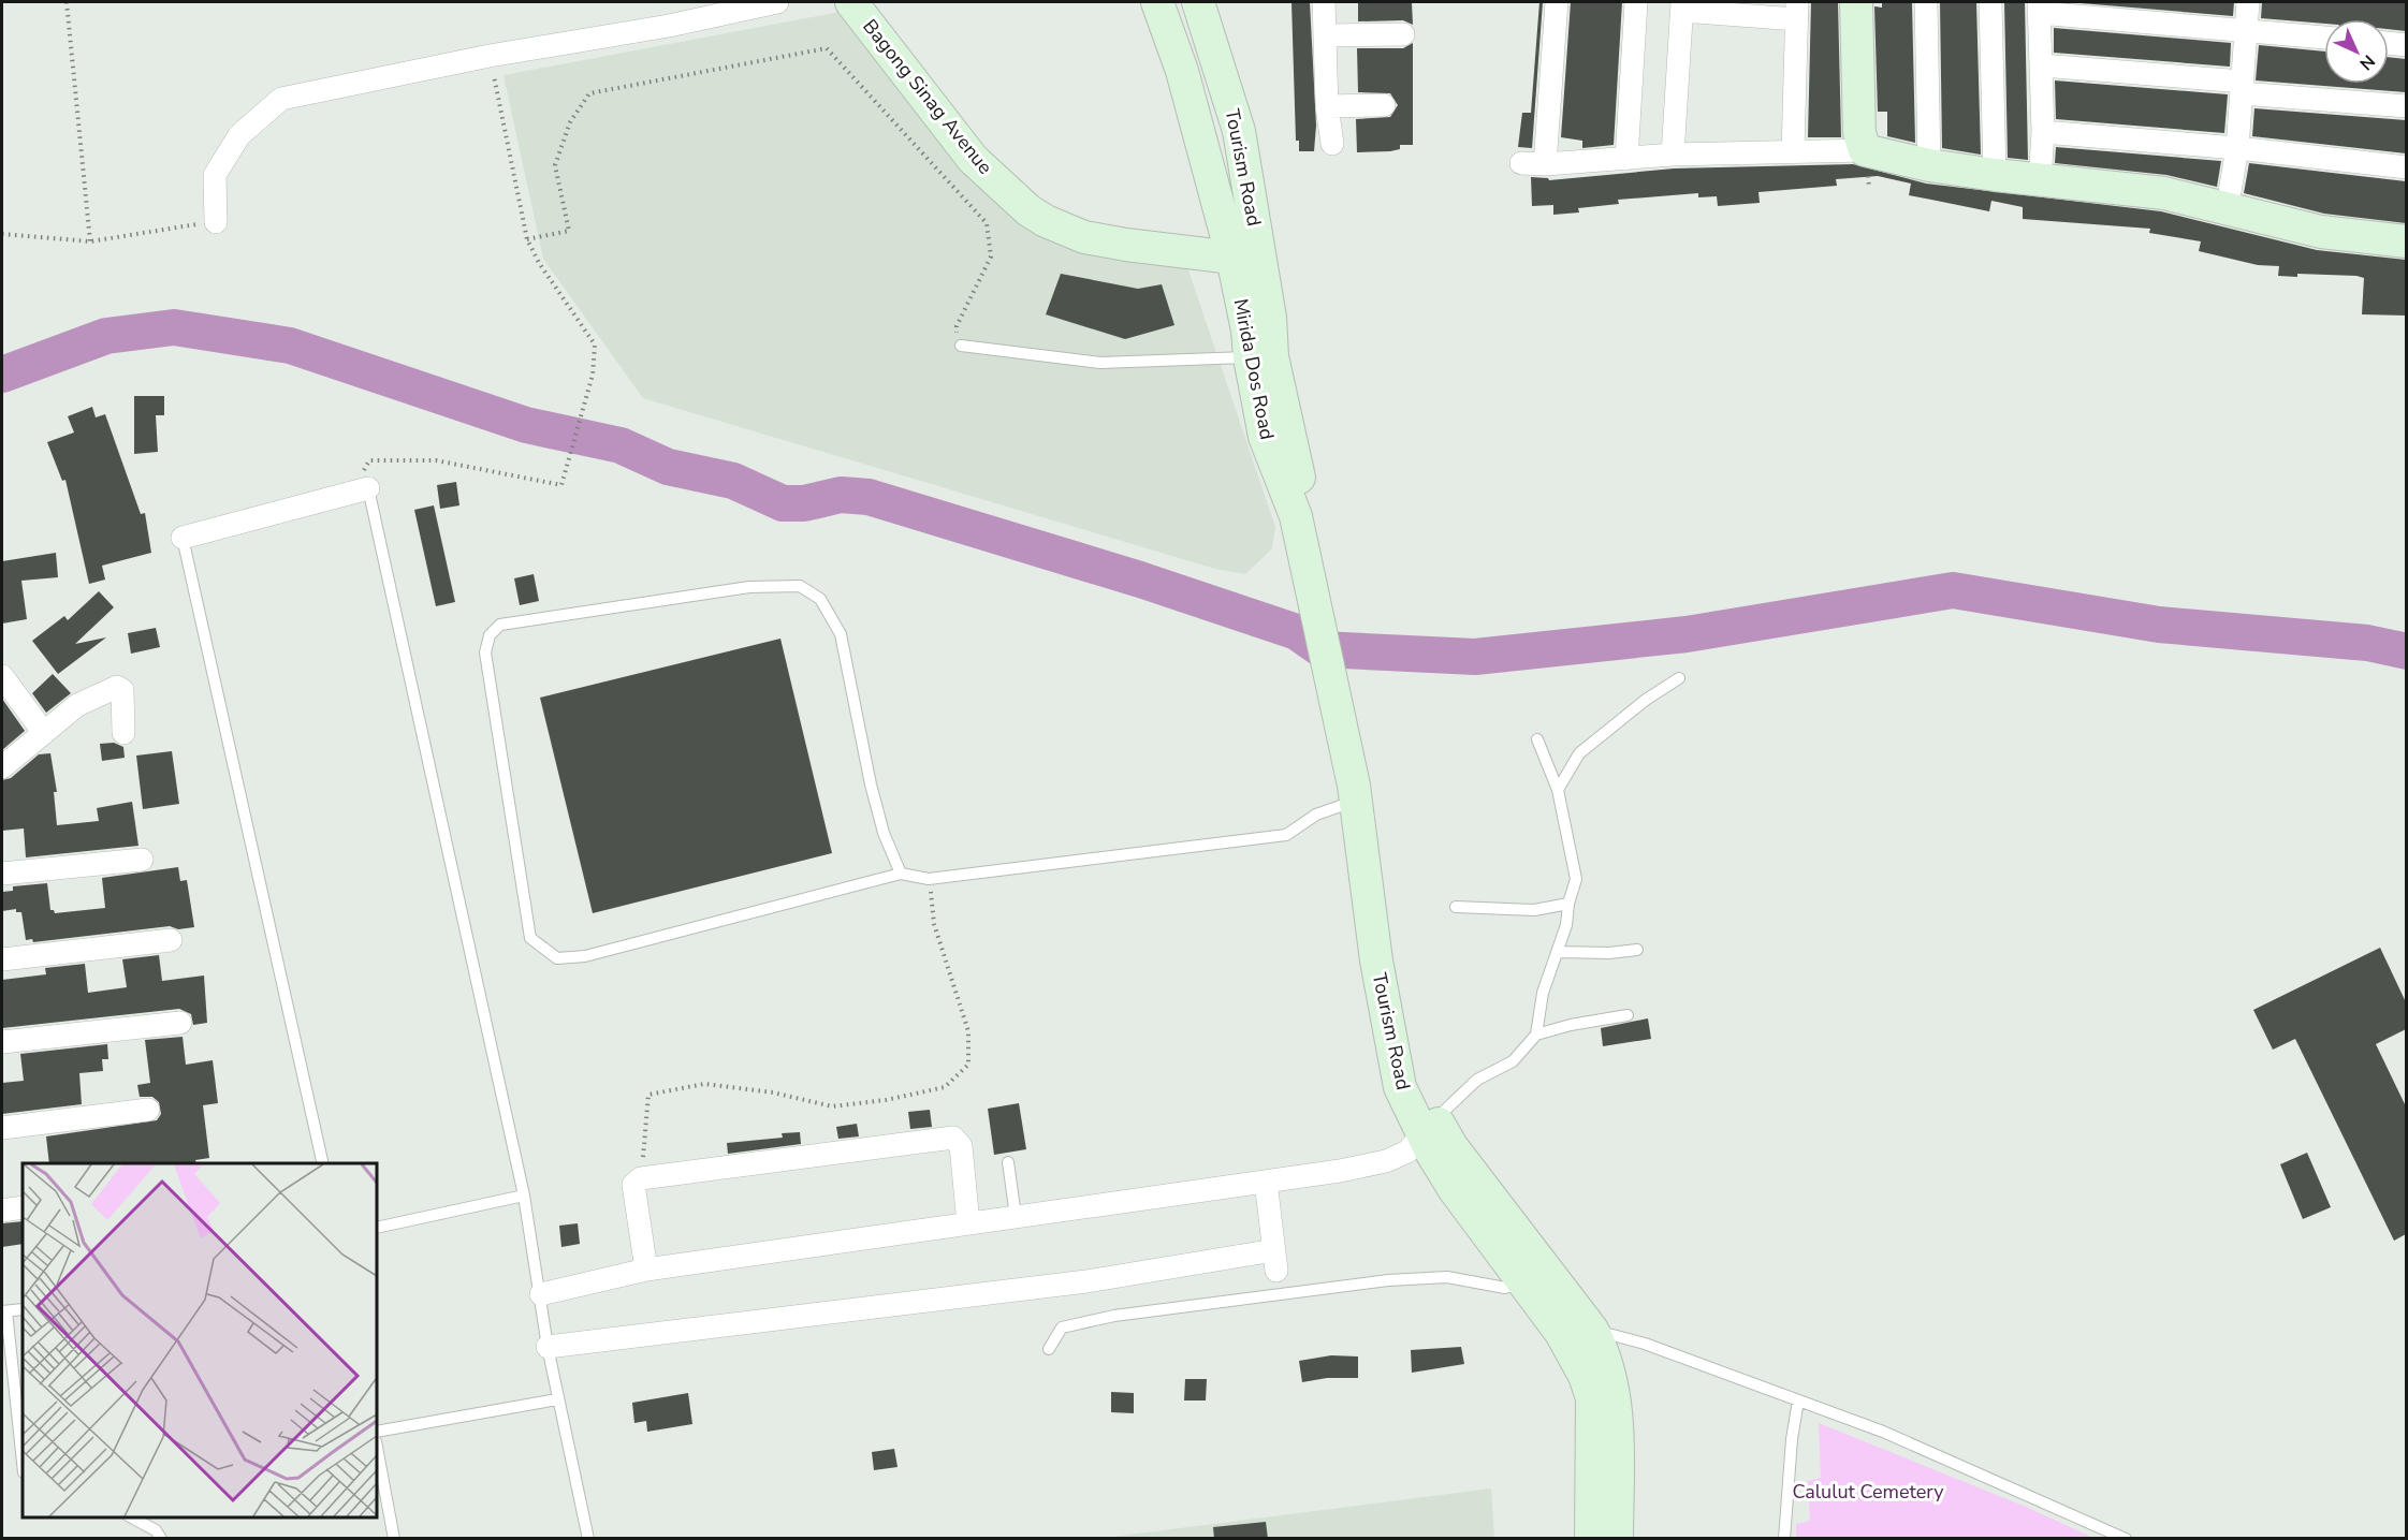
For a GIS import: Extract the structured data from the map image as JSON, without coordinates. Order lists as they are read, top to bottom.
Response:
{
  "streets": {
    "main road": ["Bagong Sinag Avenue", "Tourism Road", "Mirida Dos Road"]
  },
  "crossings": [
    ["Bagong Sinag Avenue", "Tourism Road"],
    ["Bagong Sinag Avenue", "Mirida Dos Road"],
    ["Tourism Road", "Mirida Dos Road"]
  ],
  "parks": ["Calulut Cemetery"],
  "north": "bottom right"
}
